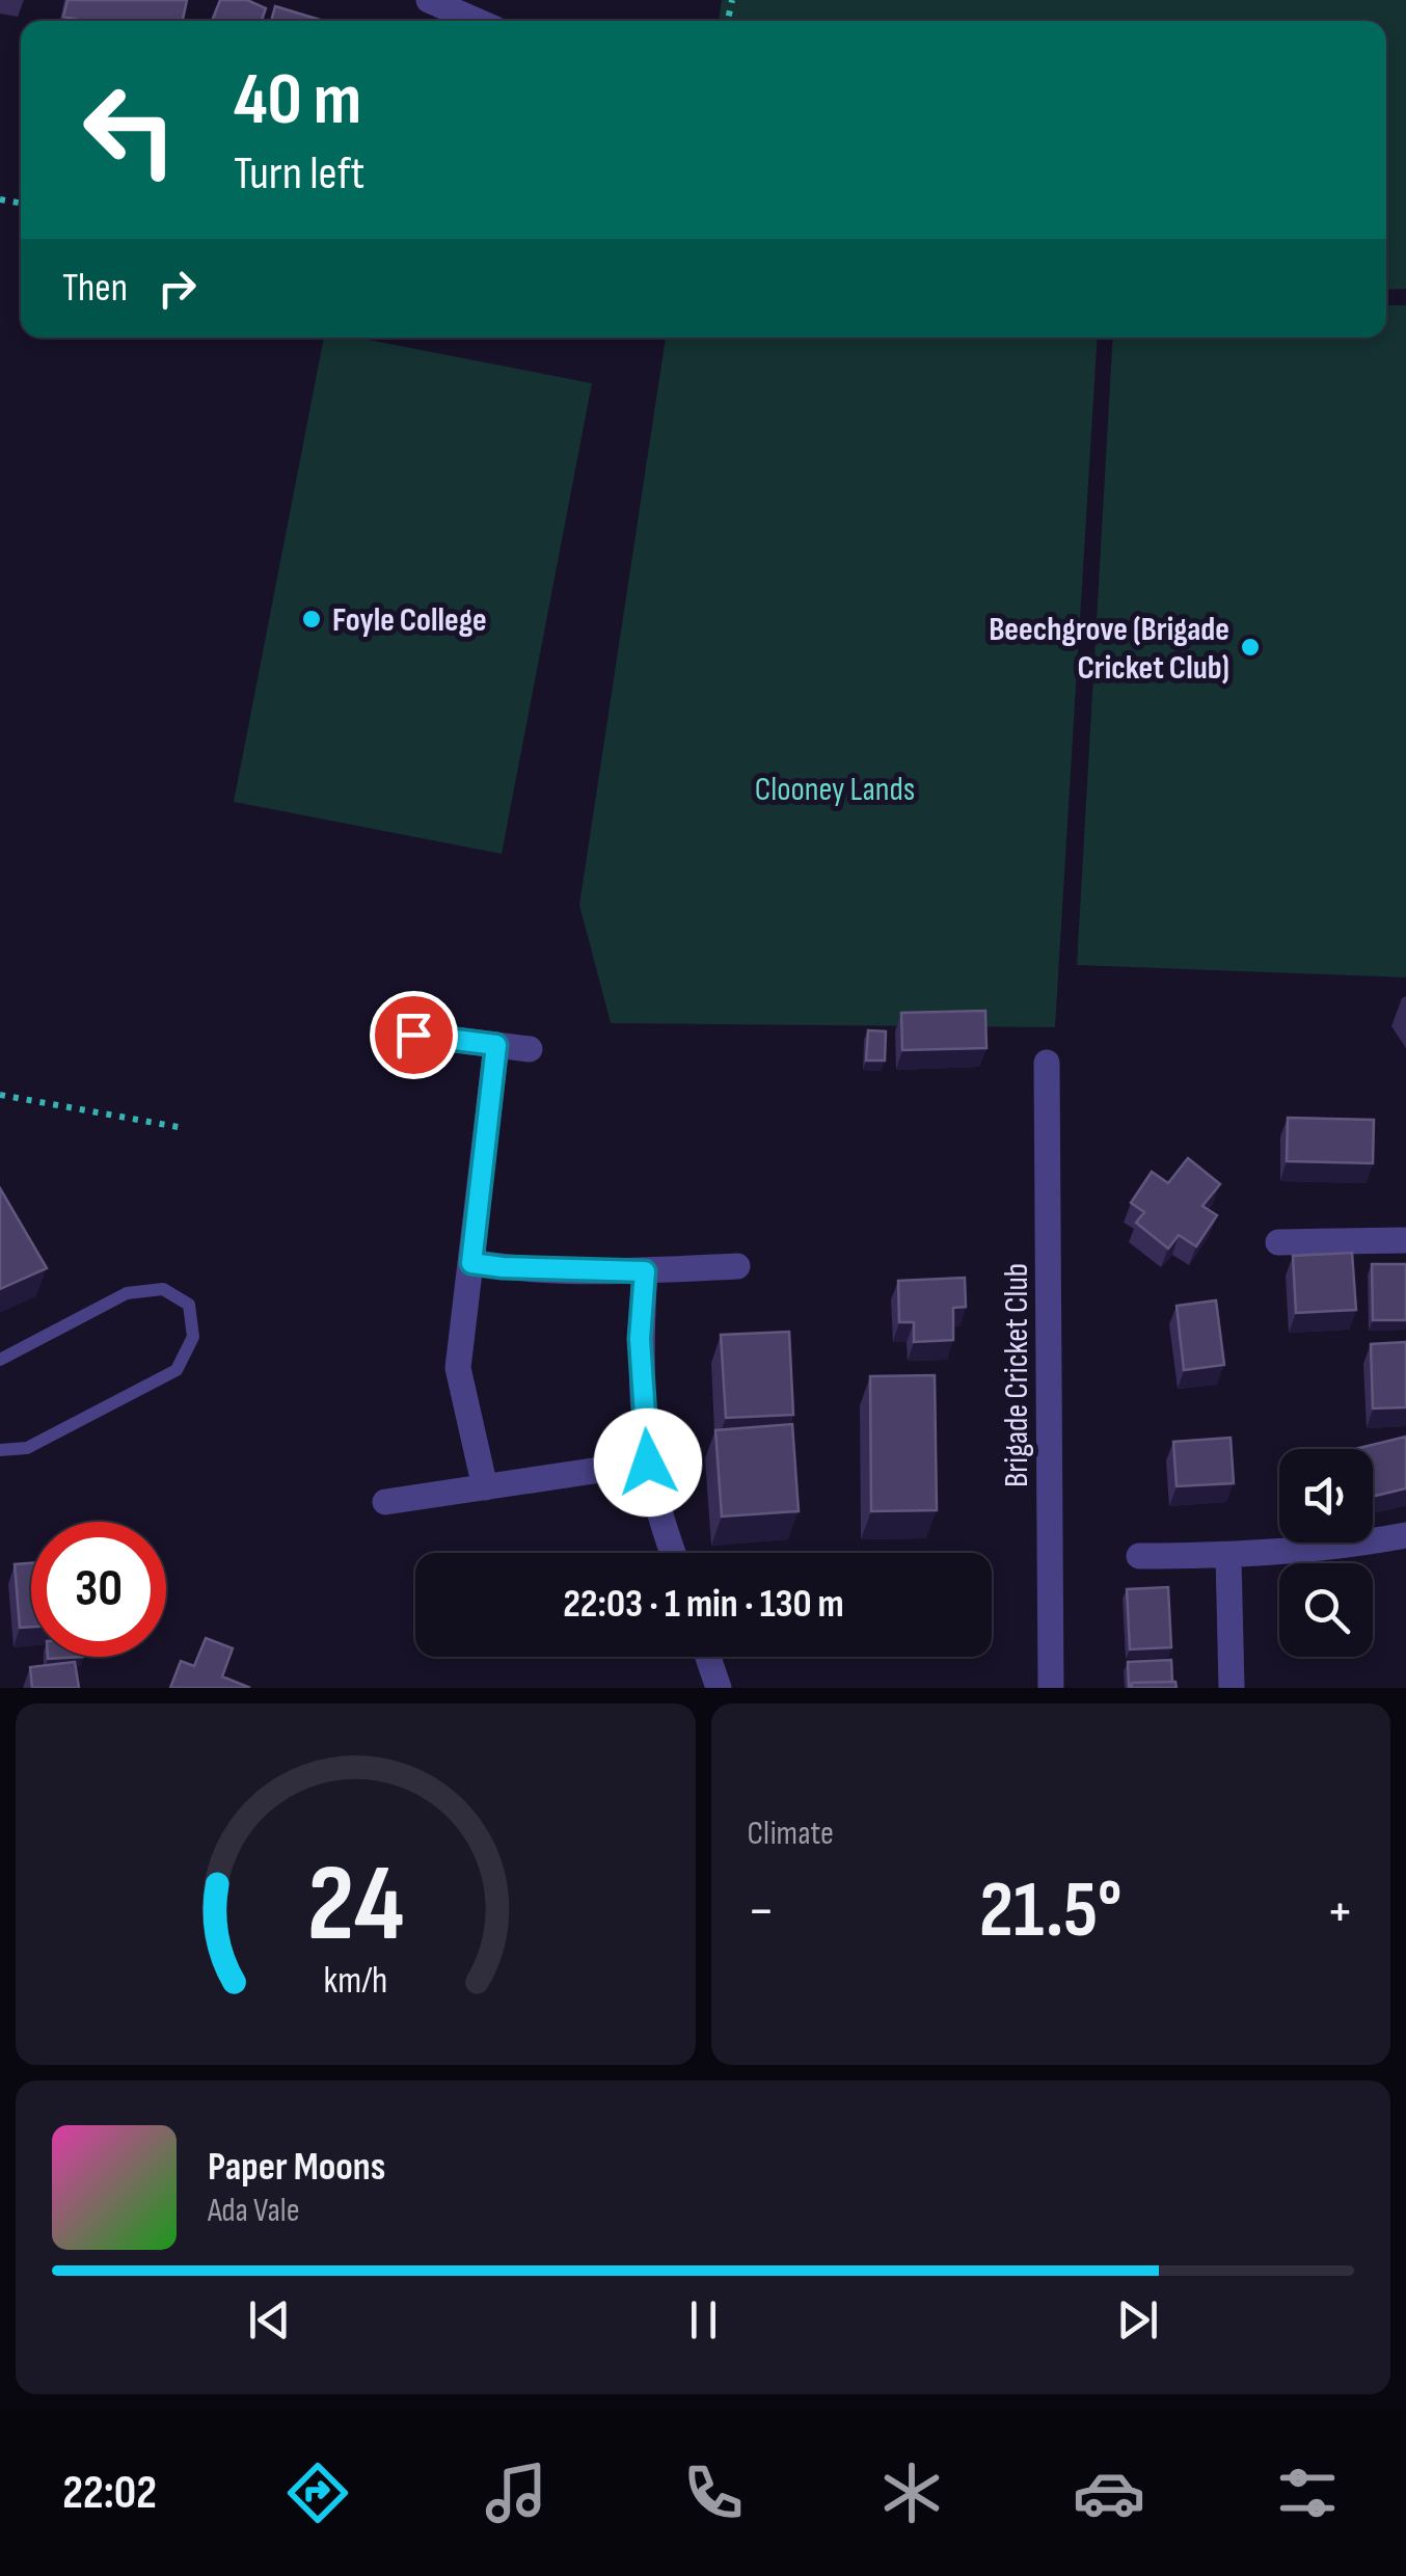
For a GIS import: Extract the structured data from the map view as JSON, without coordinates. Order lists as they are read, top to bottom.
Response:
{
  "streets": {
    "street": ["Brigade Cricket Club"]
  },
  "parks": ["Clooney Lands"],
  "places": ["Foyle College", "Beechgrove (Brigade Cricket Club)"],
  "page": {
    "turn": ["40 m", "Turn left"],
    "then": "Then",
    "limit": "30",
    "trip": "22:03 · 1 min · 130 m",
    "tile": "Climate",
    "heat": ["−", "21.5°", "+"],
    "song": ["Paper Moons", "Ada Vale"],
    "tabs": "22:02",
    "gauge": ["24", "km/h"]
  }
}
